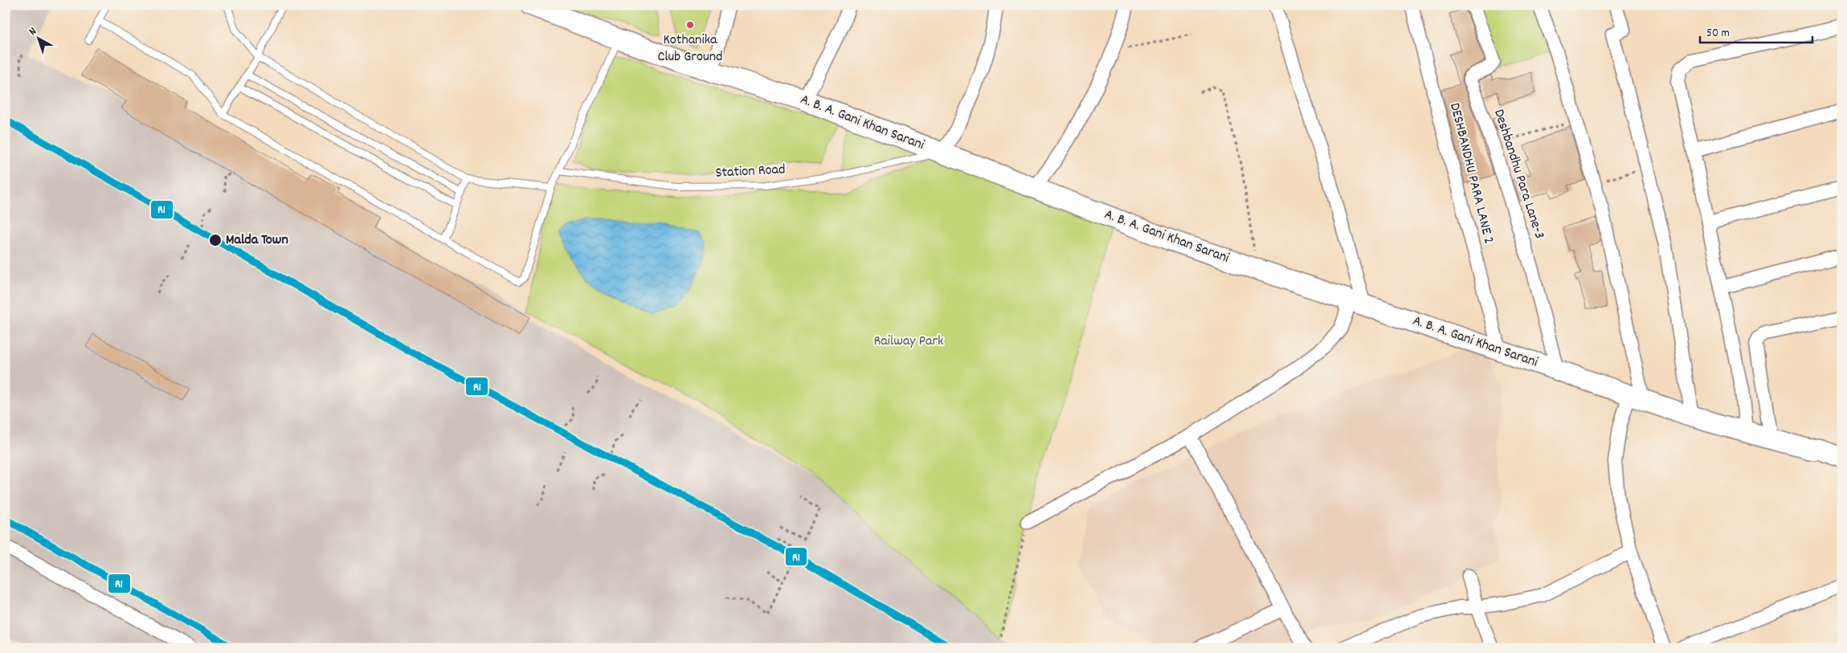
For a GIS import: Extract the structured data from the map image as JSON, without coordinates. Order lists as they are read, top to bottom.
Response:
{
  "streets": {
    "main road": ["A. B. A. Gani Khan Sarani"],
    "street": ["DESHBANDHU PARA LANE 2", "Deshbandhu Para Lane-3"],
    "lane": ["Station Road"]
  },
  "crossings": [
    ["A. B. A. Gani Khan Sarani", "Station Road"],
    ["A. B. A. Gani Khan Sarani", "DESHBANDHU PARA LANE 2"],
    ["A. B. A. Gani Khan Sarani", "Deshbandhu Para Lane-3"]
  ],
  "parks": ["Railway Park"],
  "places": ["Kothanika Club Ground", "Malda Town"],
  "lines": ["transit line R1"],
  "scale_bar": "50 m",
  "north": "top left"
}
